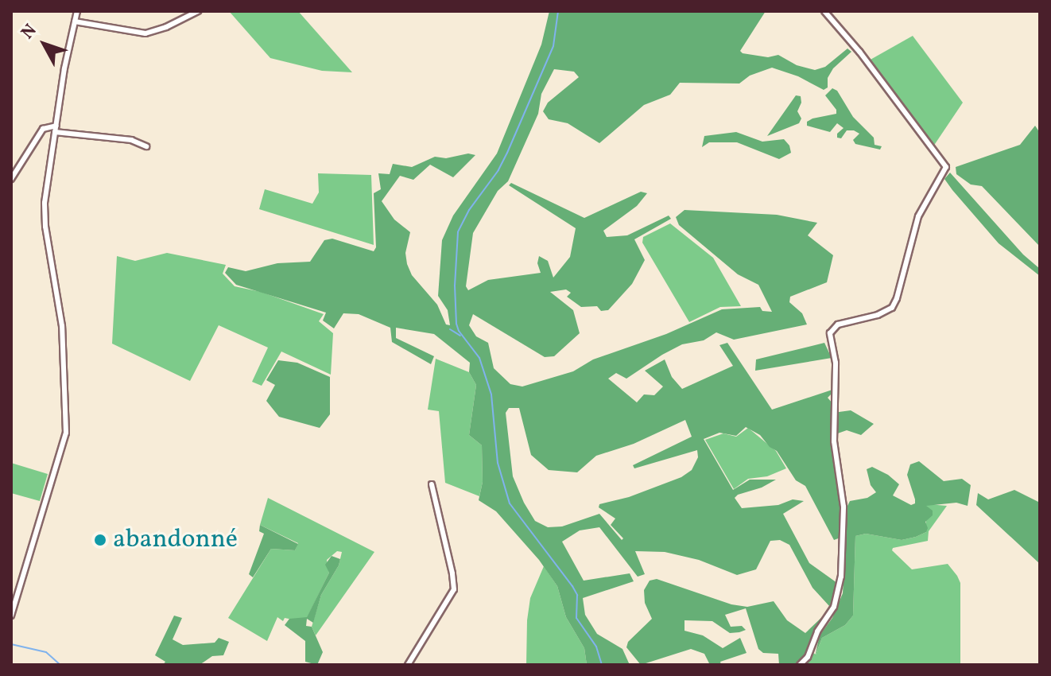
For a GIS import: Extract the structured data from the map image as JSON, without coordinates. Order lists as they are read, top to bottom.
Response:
{
  "places": ["abandonné"],
  "north": "top left"
}
